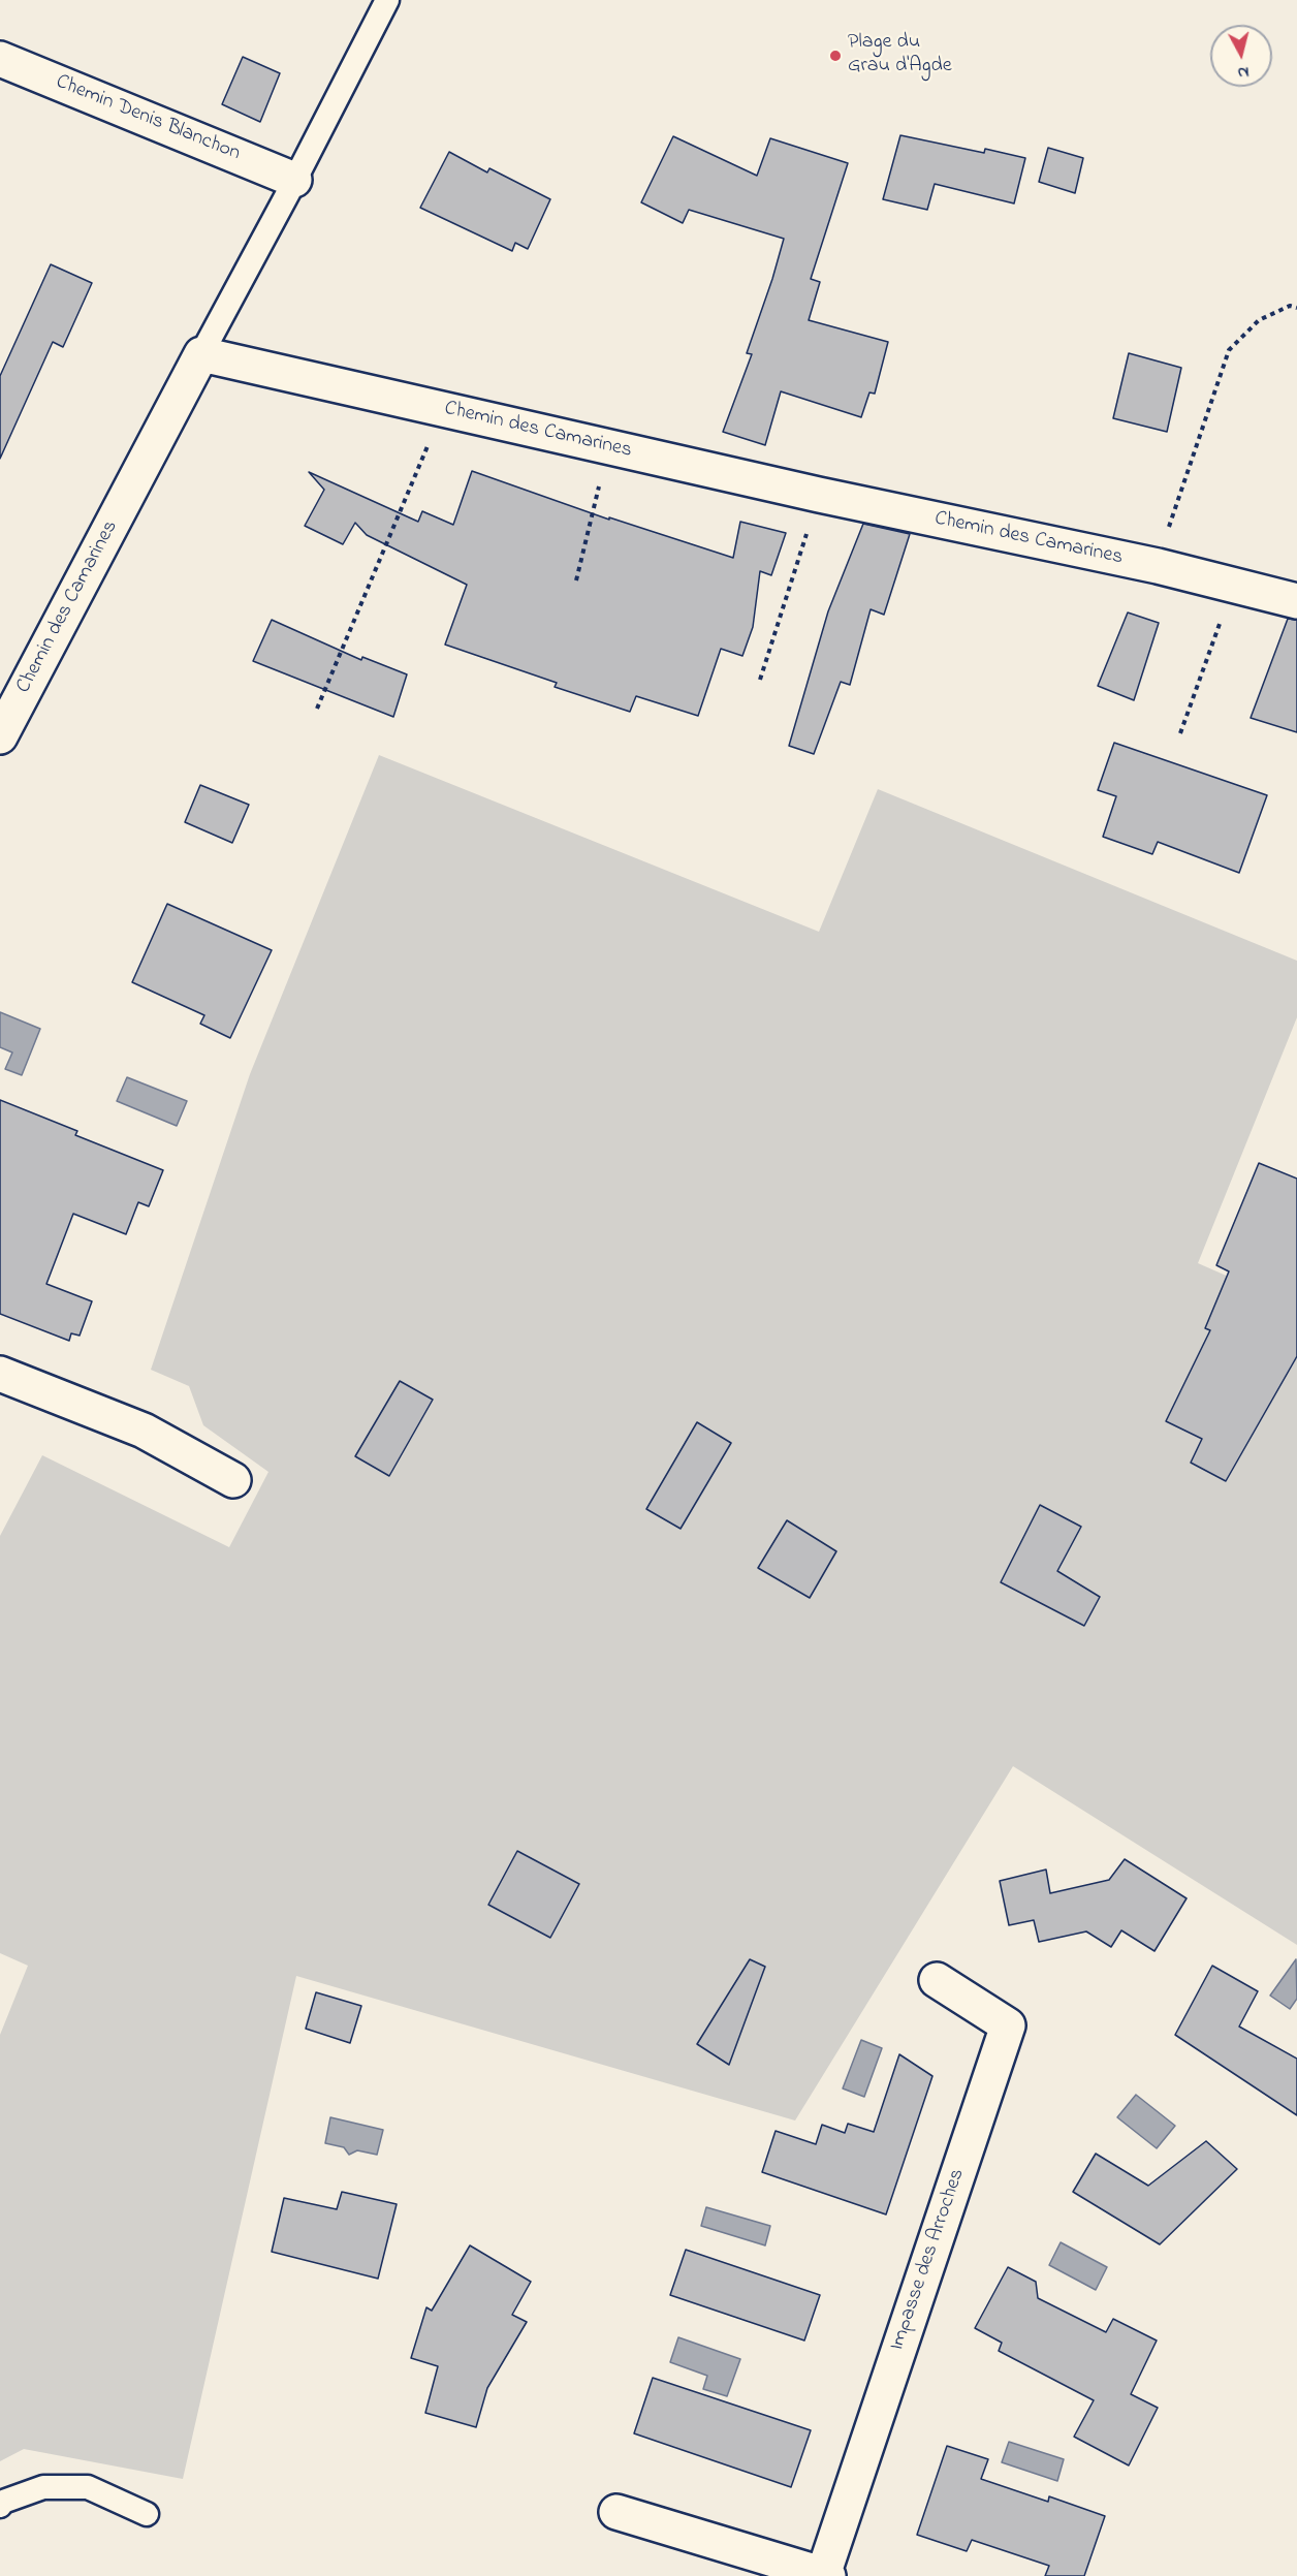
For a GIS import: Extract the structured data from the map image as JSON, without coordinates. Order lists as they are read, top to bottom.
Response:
{
  "streets": {
    "street": ["Chemin Denis Blanchon", "Chemin des Camarines", "Impasse des Arroches"]
  },
  "places": ["Plage du Grau d'Agde"],
  "north": "bottom"
}
